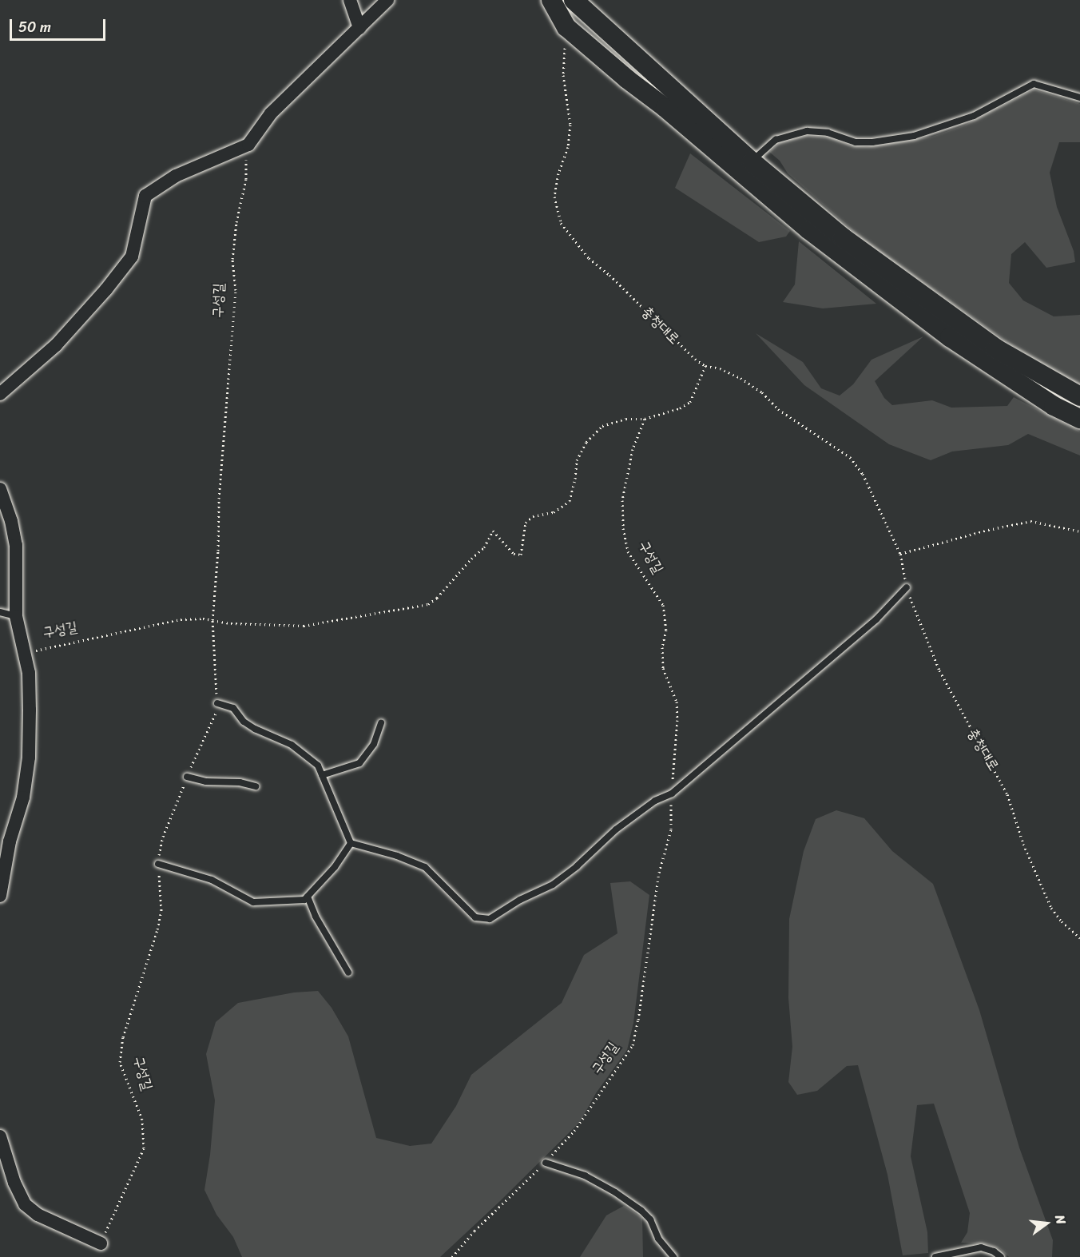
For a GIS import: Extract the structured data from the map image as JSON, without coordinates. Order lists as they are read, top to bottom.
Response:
{
  "streets": {
    "path": ["구성길", "충청대로"]
  },
  "scale_bar": "50 m",
  "north": "right"
}
